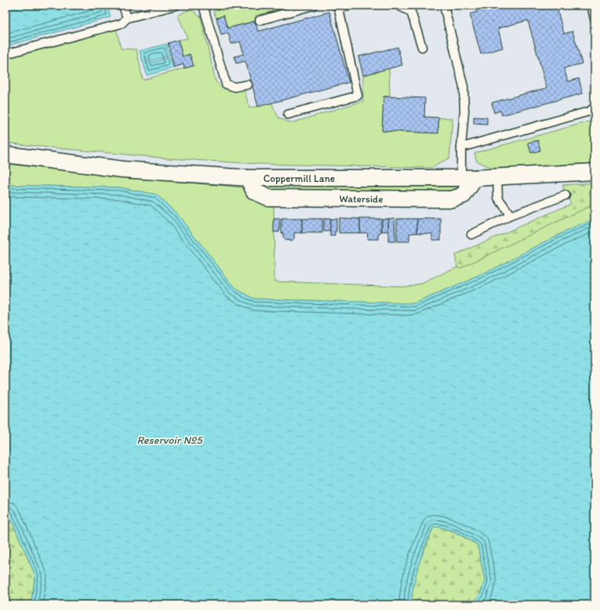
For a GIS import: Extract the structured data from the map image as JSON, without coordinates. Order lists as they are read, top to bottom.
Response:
{
  "streets": {
    "street": ["Coppermill Lane", "Waterside"]
  },
  "crossings": [
    ["Coppermill Lane", "Waterside"]
  ],
  "water": ["Reservoir №5"]
}
